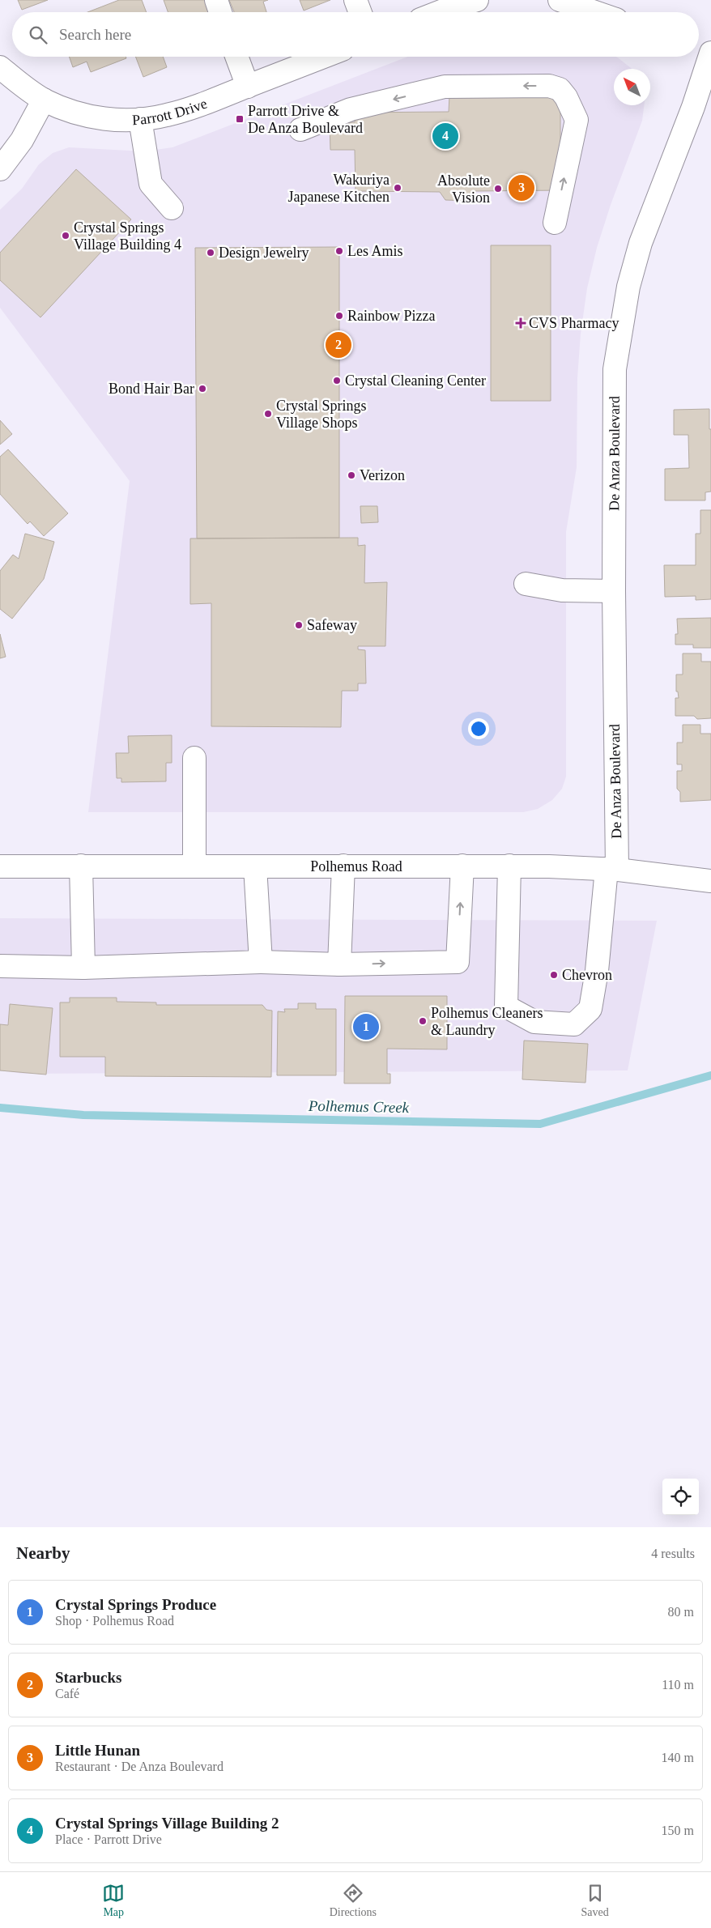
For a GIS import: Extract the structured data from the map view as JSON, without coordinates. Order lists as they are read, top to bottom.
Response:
{
  "streets": {
    "street": ["Parrott Drive", "De Anza Boulevard", "Polhemus Road"]
  },
  "crossings": [
    ["De Anza Boulevard", "Polhemus Road"]
  ],
  "water": ["Polhemus Creek"],
  "places": {
    "transit": ["Parrott Drive & De Anza Boulevard"],
    "other": [
      "Wakuriya Japanese Kitchen",
      "Absolute Vision",
      "Crystal Springs Village Building 4",
      "Les Amis",
      "Design Jewelry",
      "Rainbow Pizza",
      "Crystal Cleaning Center",
      "Bond Hair Bar",
      "Crystal Springs Village Shops",
      "Verizon",
      "Safeway",
      "Chevron",
      "Polhemus Cleaners & Laundry"
    ],
    "health": ["CVS Pharmacy"]
  },
  "north": "top left",
  "page": {
    "search": "Search here",
    "pins": [
      "4",
      "3",
      "2",
      "1"
    ],
    "heading": ["Nearby", "4 results"],
    "list": [
      {
        "mark": "1",
        "name": "Crystal Springs Produce",
        "note": "Shop · Polhemus Road",
        "value": "80 m"
      },
      {
        "mark": "2",
        "name": "Starbucks",
        "note": "Café",
        "value": "110 m"
      },
      {
        "mark": "3",
        "name": "Little Hunan",
        "note": "Restaurant · De Anza Boulevard",
        "value": "140 m"
      },
      {
        "mark": "4",
        "name": "Crystal Springs Village Building 2",
        "note": "Place · Parrott Drive",
        "value": "150 m"
      }
    ],
    "nav": ["Map", "Directions", "Saved"]
  }
}
